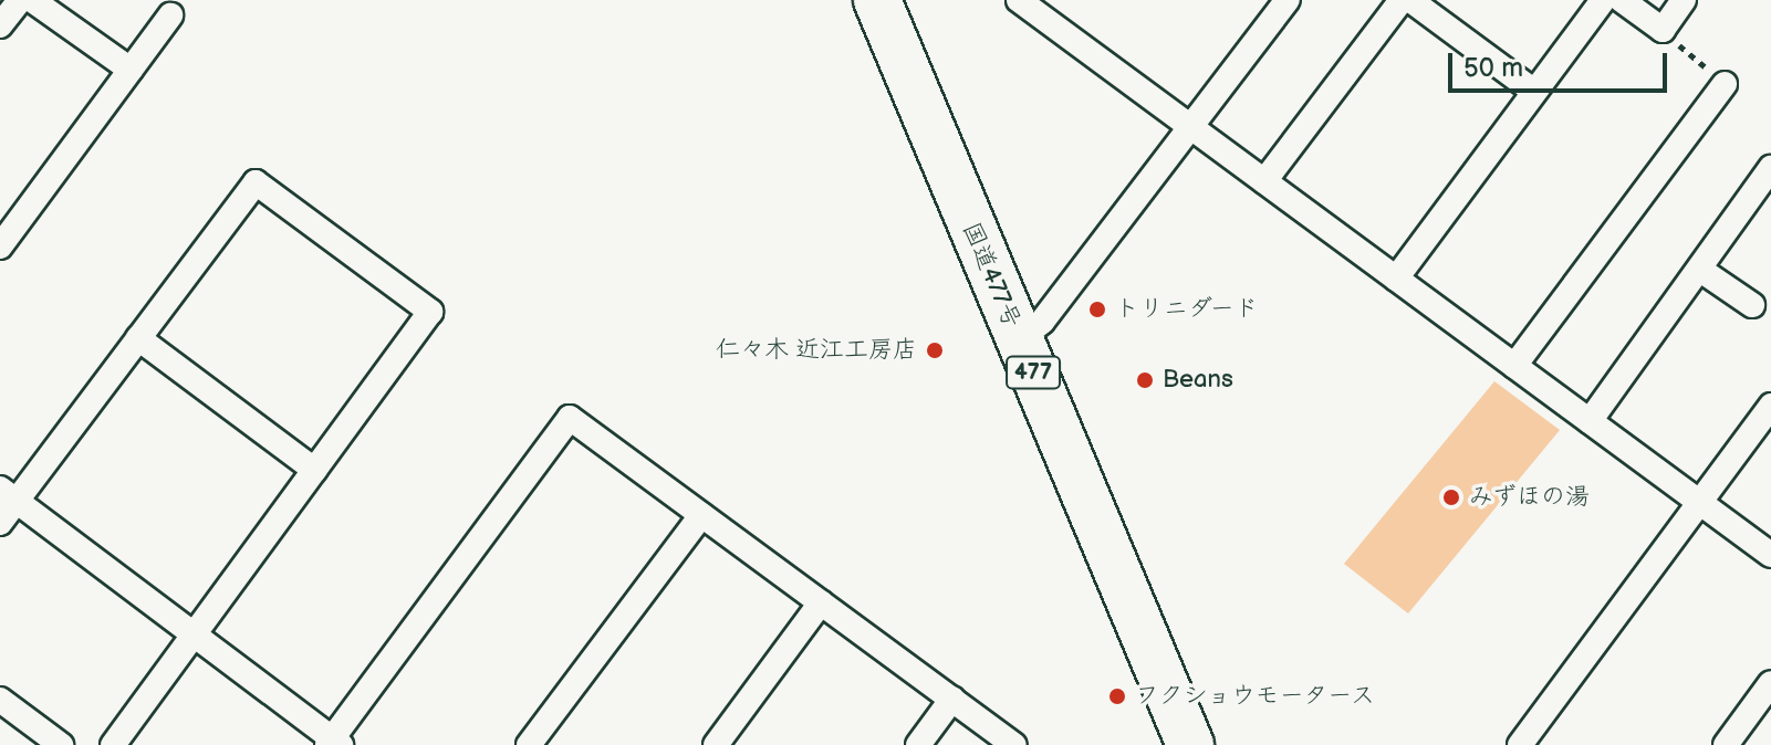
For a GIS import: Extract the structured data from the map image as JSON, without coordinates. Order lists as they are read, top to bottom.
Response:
{
  "streets": {
    "highway": ["国道477号", "477"]
  },
  "places": [
    "トリニダード",
    "仁々木 近江工房店",
    "Beans",
    "みずほの湯",
    "フクショウモータース"
  ],
  "scale_bar": "50 m"
}
